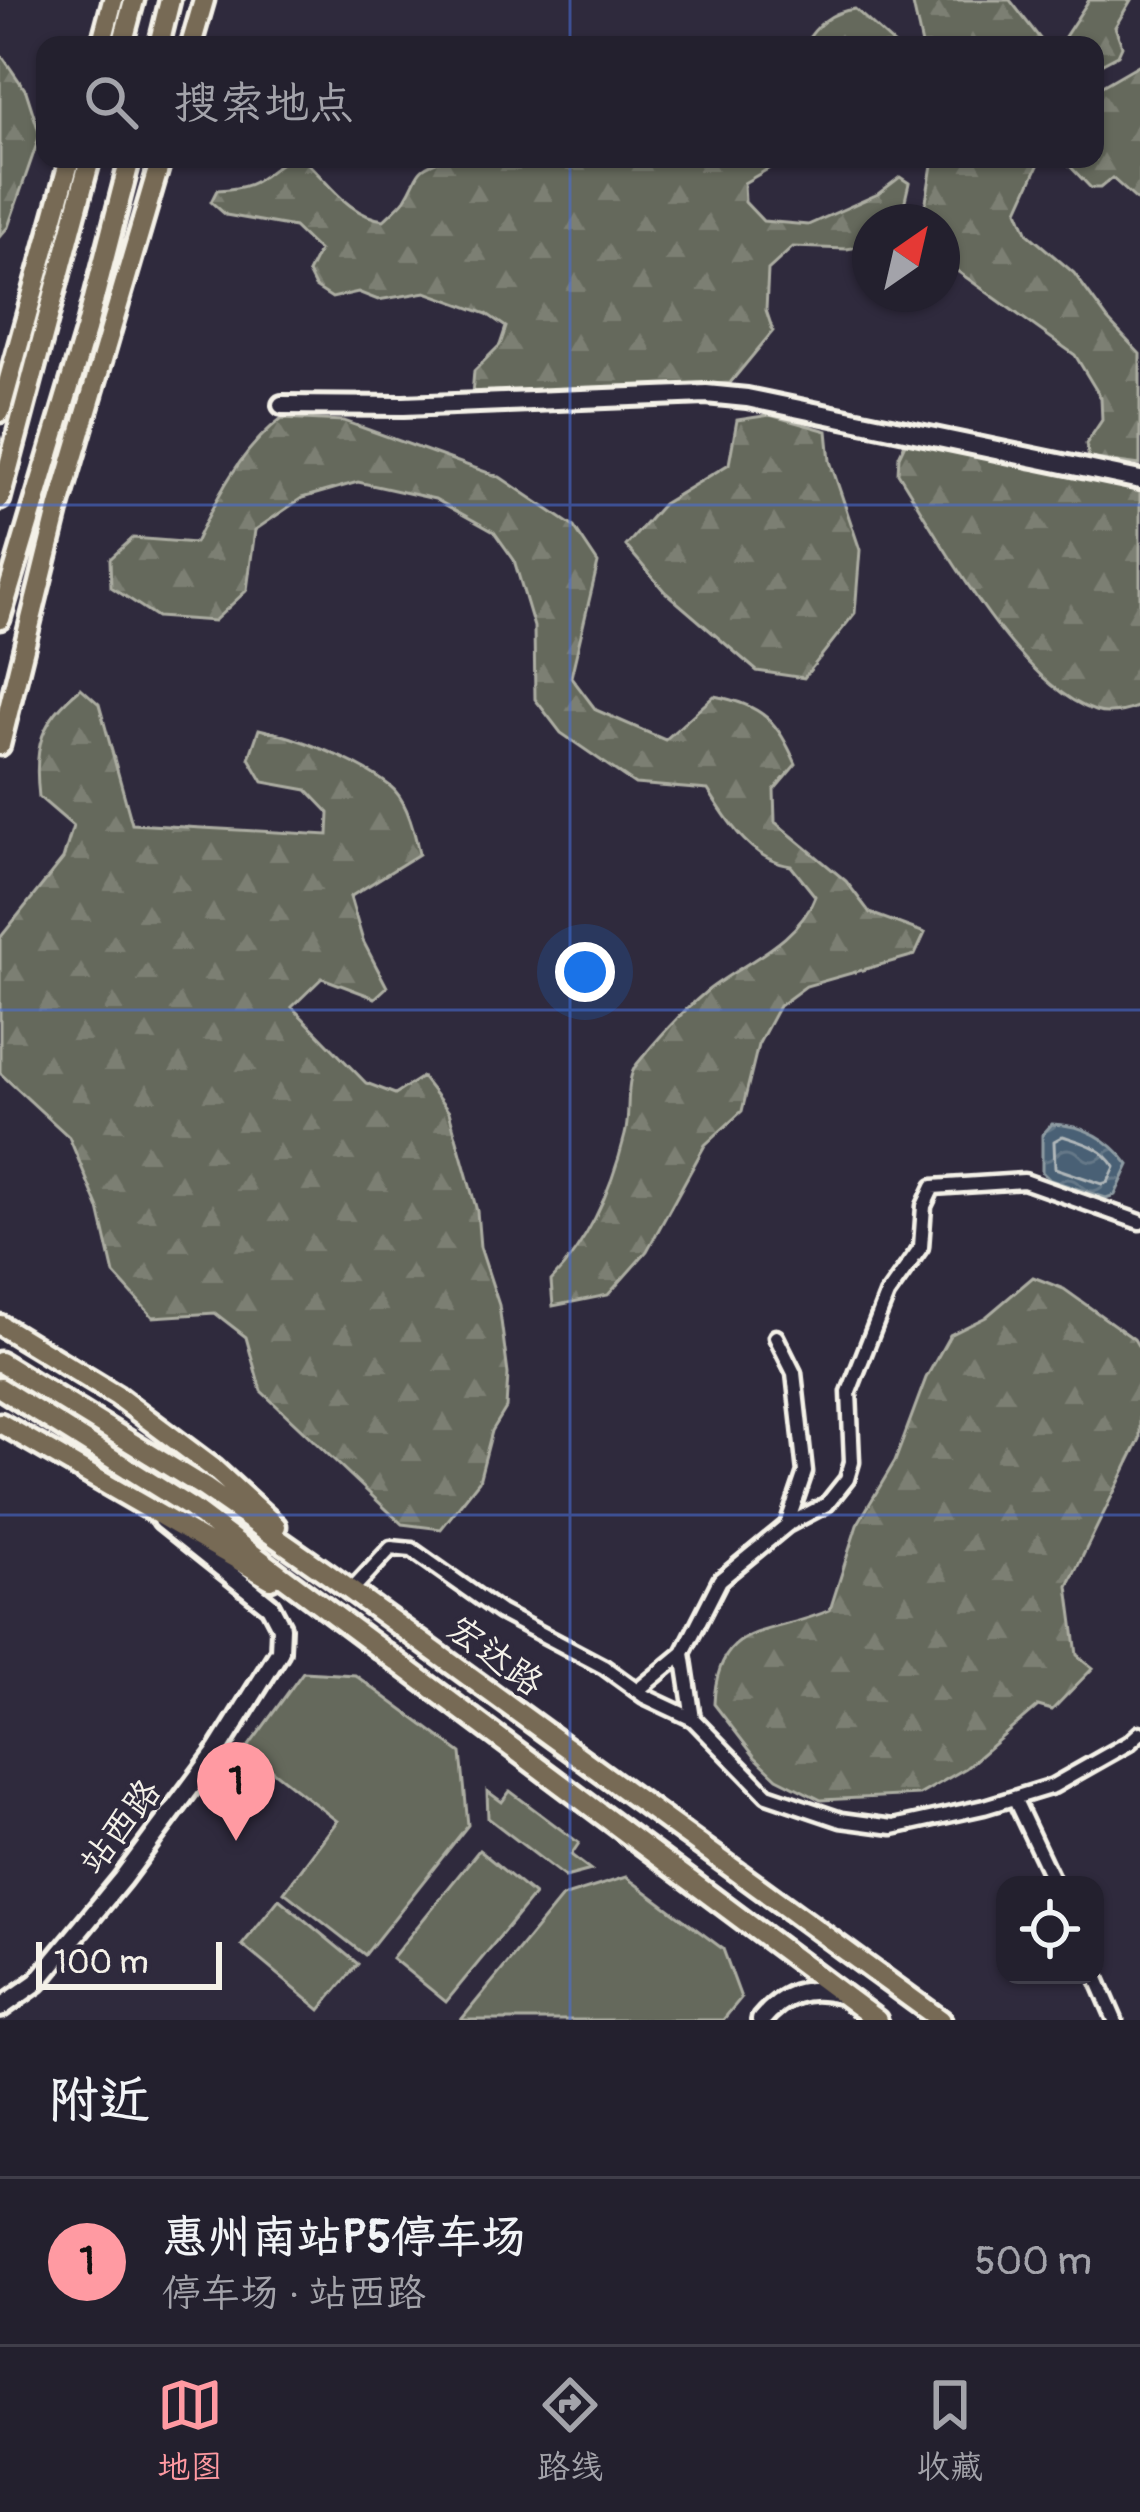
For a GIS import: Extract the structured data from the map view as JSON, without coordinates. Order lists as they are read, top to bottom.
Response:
{
  "streets": {
    "main road": ["宏达路"],
    "street": ["站西路"]
  },
  "scale_bar": "100 m",
  "north": "top right",
  "page": {
    "search": "搜索地点",
    "pins": "1",
    "scale": "100 m",
    "heading": "附近",
    "list": [
      {
        "mark": "1",
        "name": "惠州南站P5停车场",
        "note": "停车场 · 站西路",
        "value": "500 m"
      }
    ],
    "nav": ["地图", "路线", "收藏"]
  }
}
